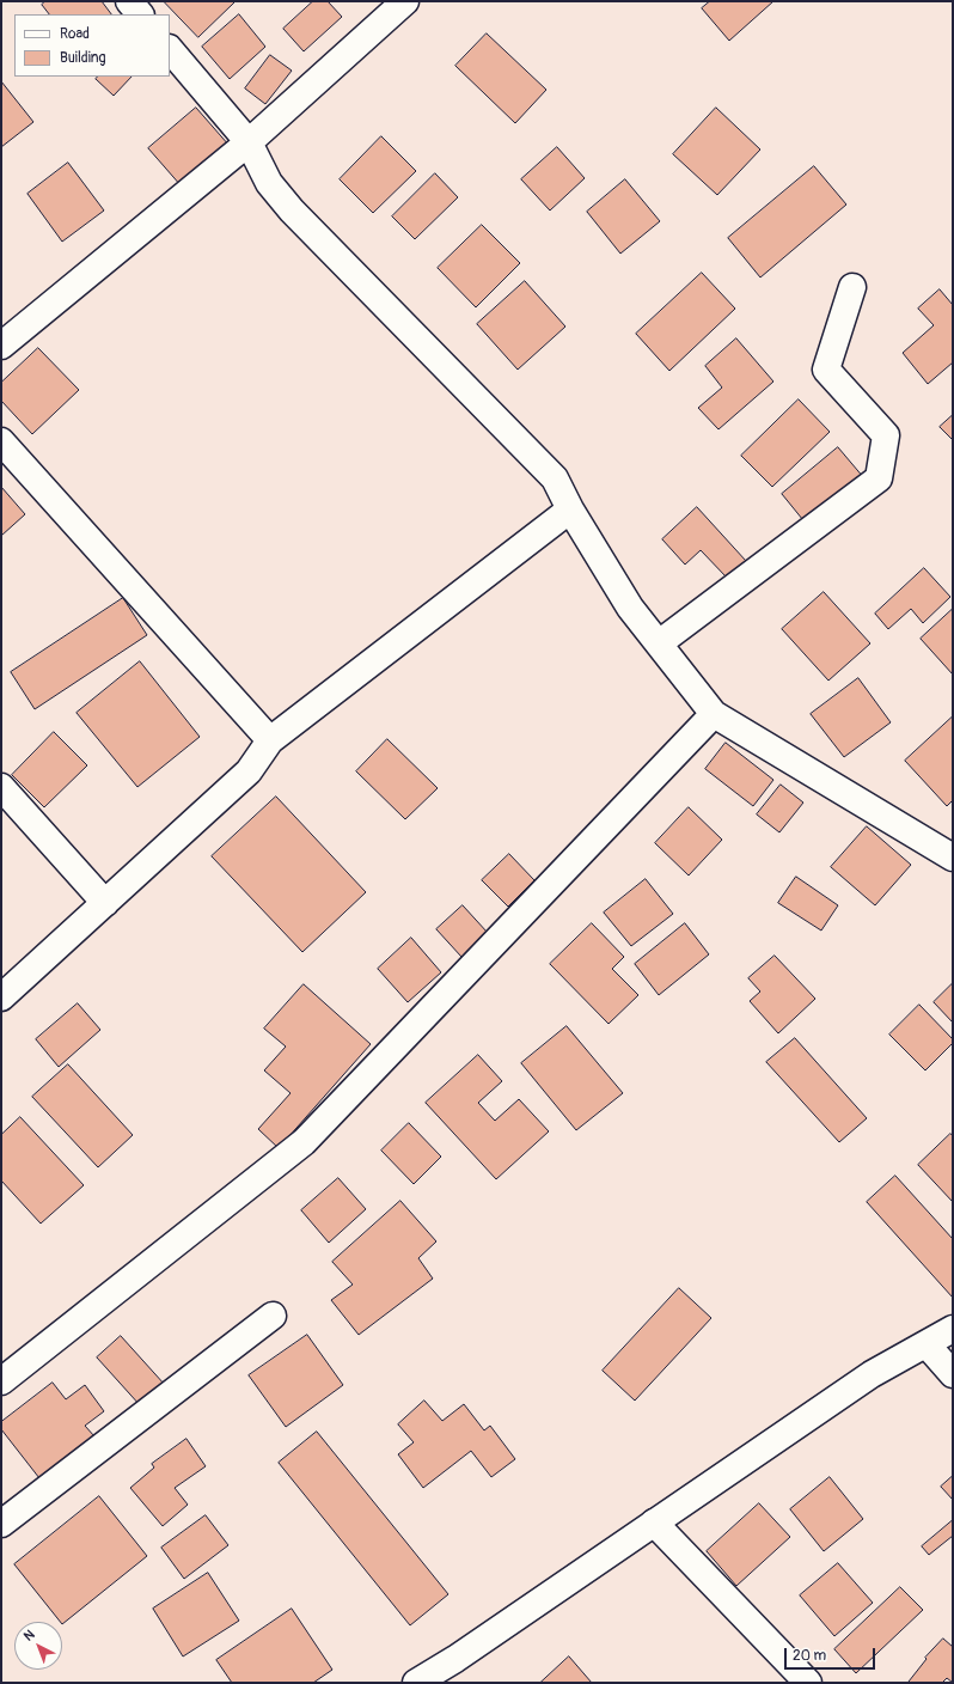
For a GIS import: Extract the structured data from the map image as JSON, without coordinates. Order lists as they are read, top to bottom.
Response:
{
  "legend": ["Road", "Building"],
  "scale_bar": "20 m",
  "north": "top left"
}
